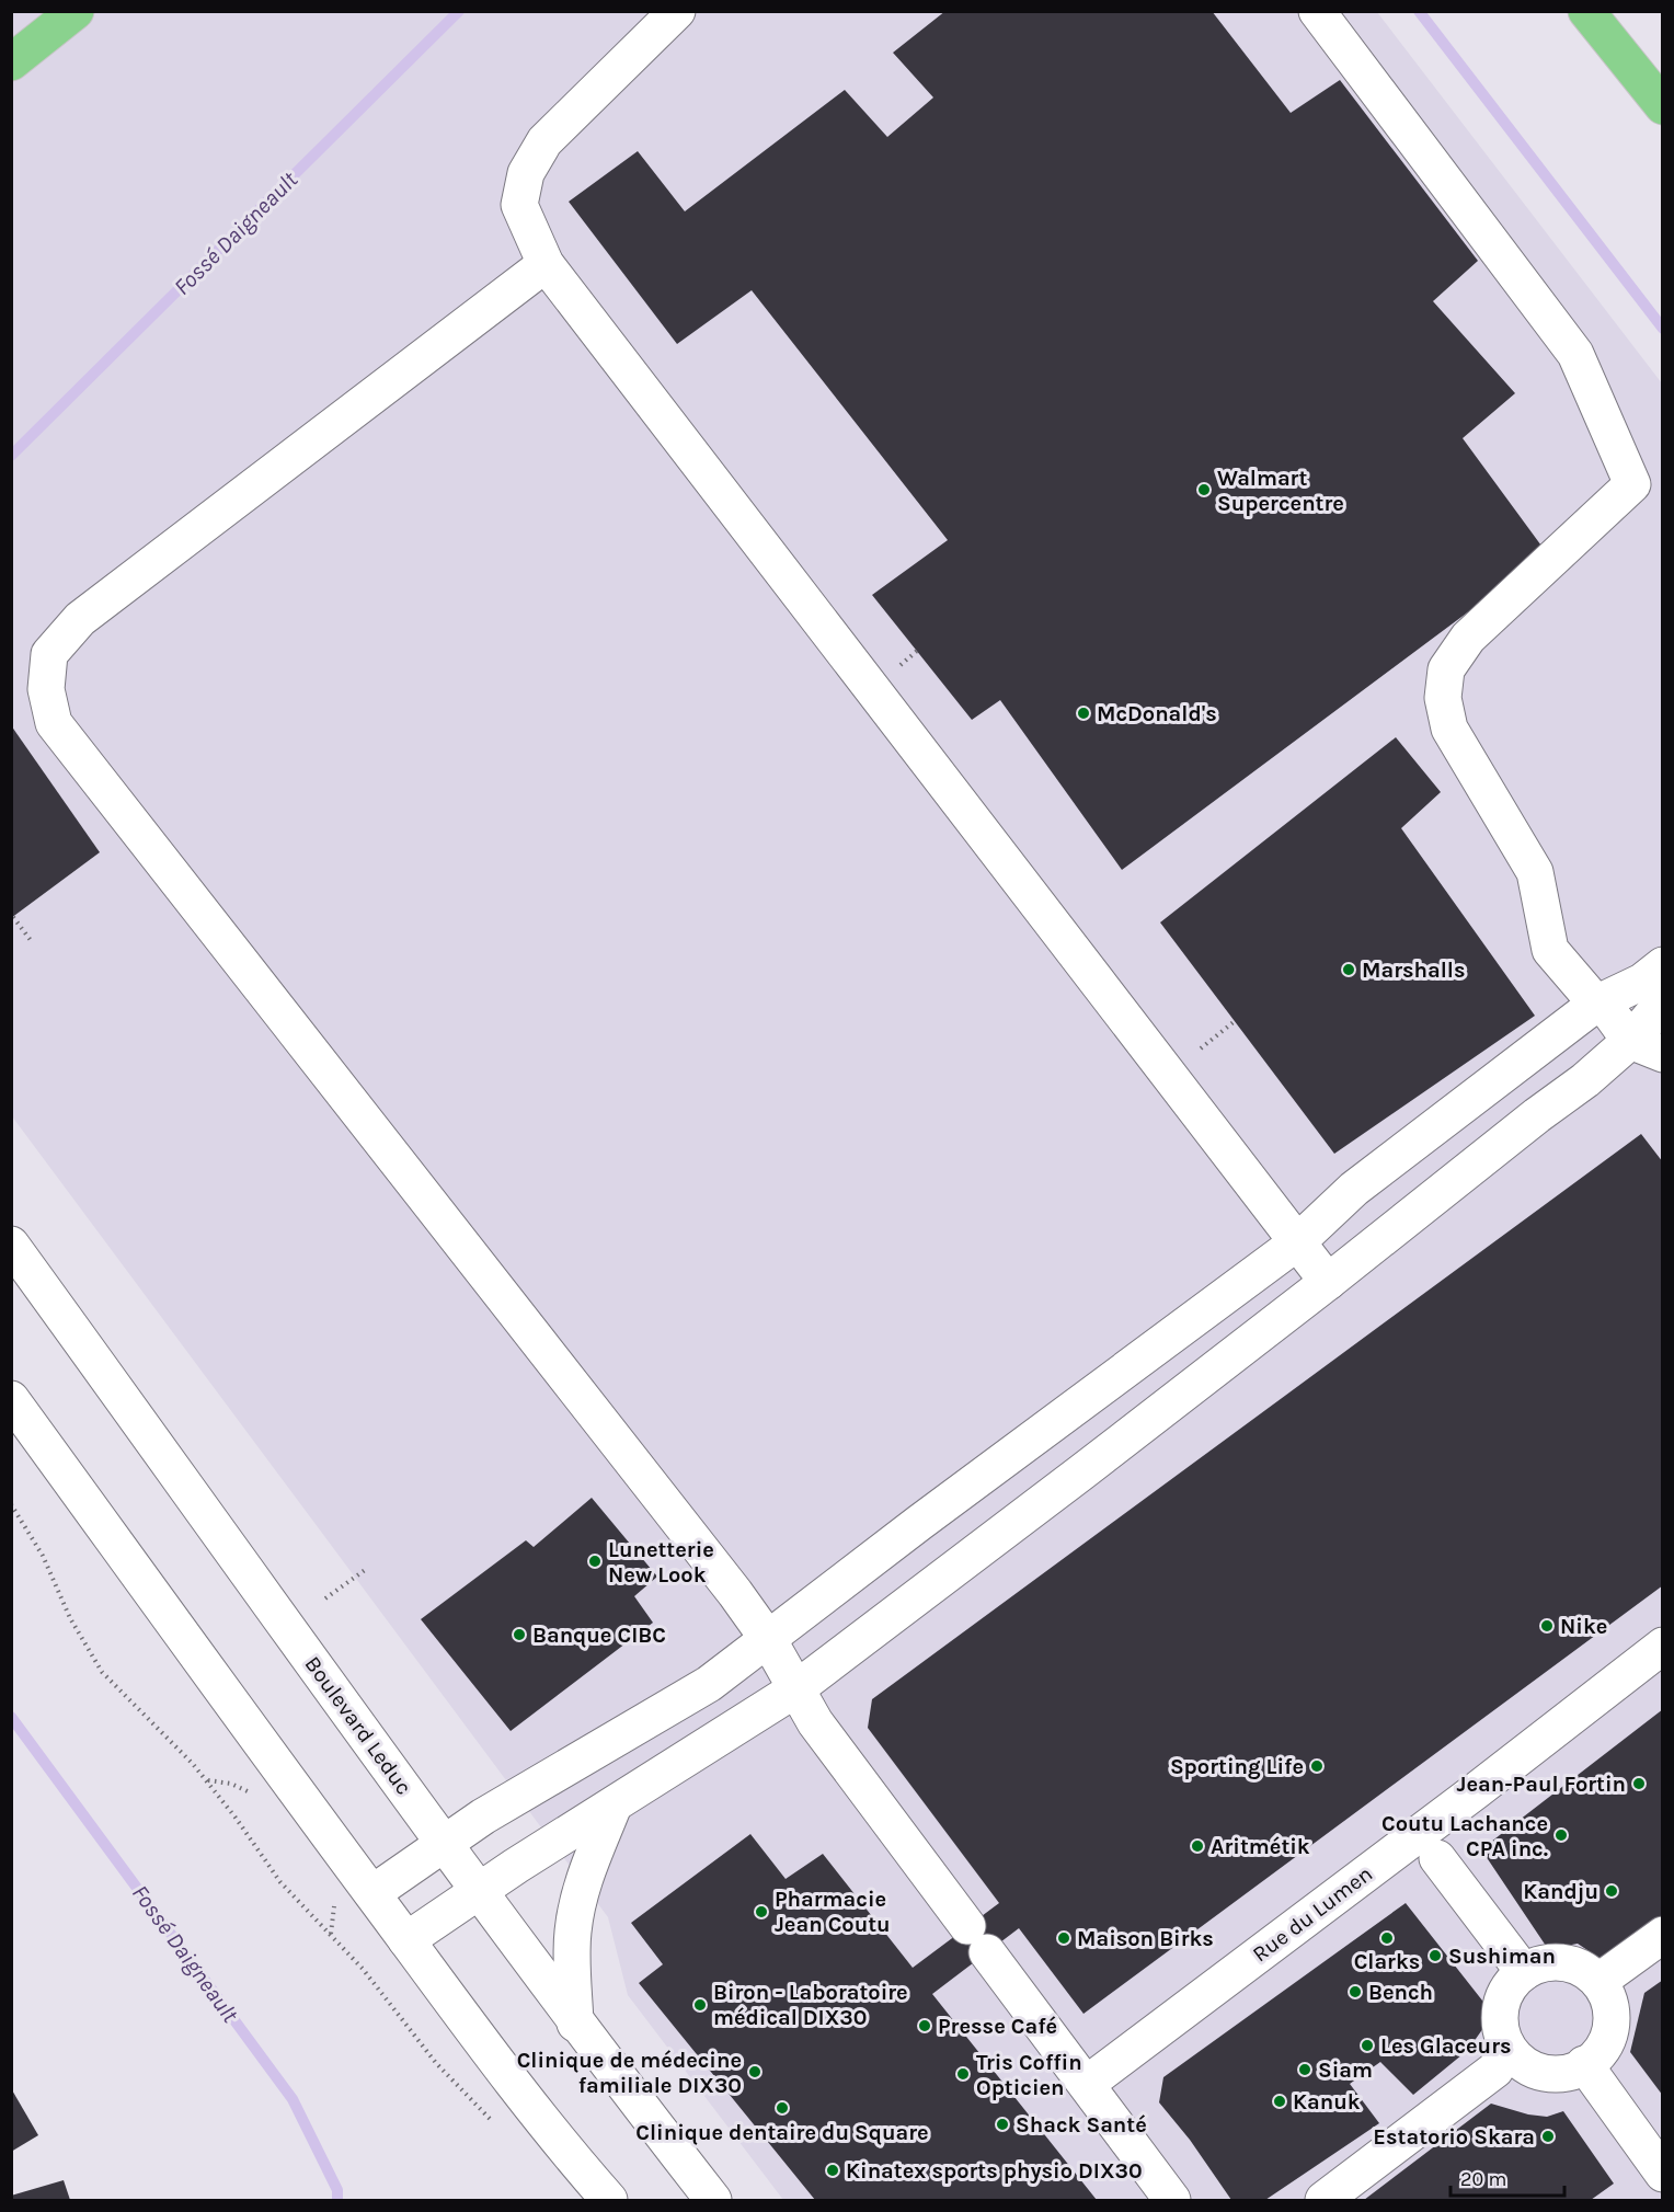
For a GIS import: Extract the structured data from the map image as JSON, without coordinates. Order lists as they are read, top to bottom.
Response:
{
  "streets": {
    "street": ["Boulevard Leduc", "Rue du Lumen"]
  },
  "water": ["Fossé Daigneault"],
  "places": [
    "Walmart Supercentre",
    "McDonald's",
    "Marshalls",
    "Lunetterie New Look",
    "Nike",
    "Banque CIBC",
    "Sporting Life",
    "Jean-Paul Fortin",
    "Coutu Lachance CPA inc.",
    "Aritmétik",
    "Kandju",
    "Pharmacie Jean Coutu",
    "Maison Birks",
    "Clarks",
    "Sushiman",
    "Bench",
    "Biron - Laboratoire médical DIX30",
    "Presse Café",
    "Les Glaceurs",
    "Siam",
    "Clinique de médecine familiale DIX30",
    "Tris Coffin Opticien",
    "Kanuk",
    "Clinique dentaire du Square",
    "Shack Santé",
    "Estatorio Skara",
    "Kinatex sports physio DIX30"
  ],
  "scale_bar": "20 m"
}
